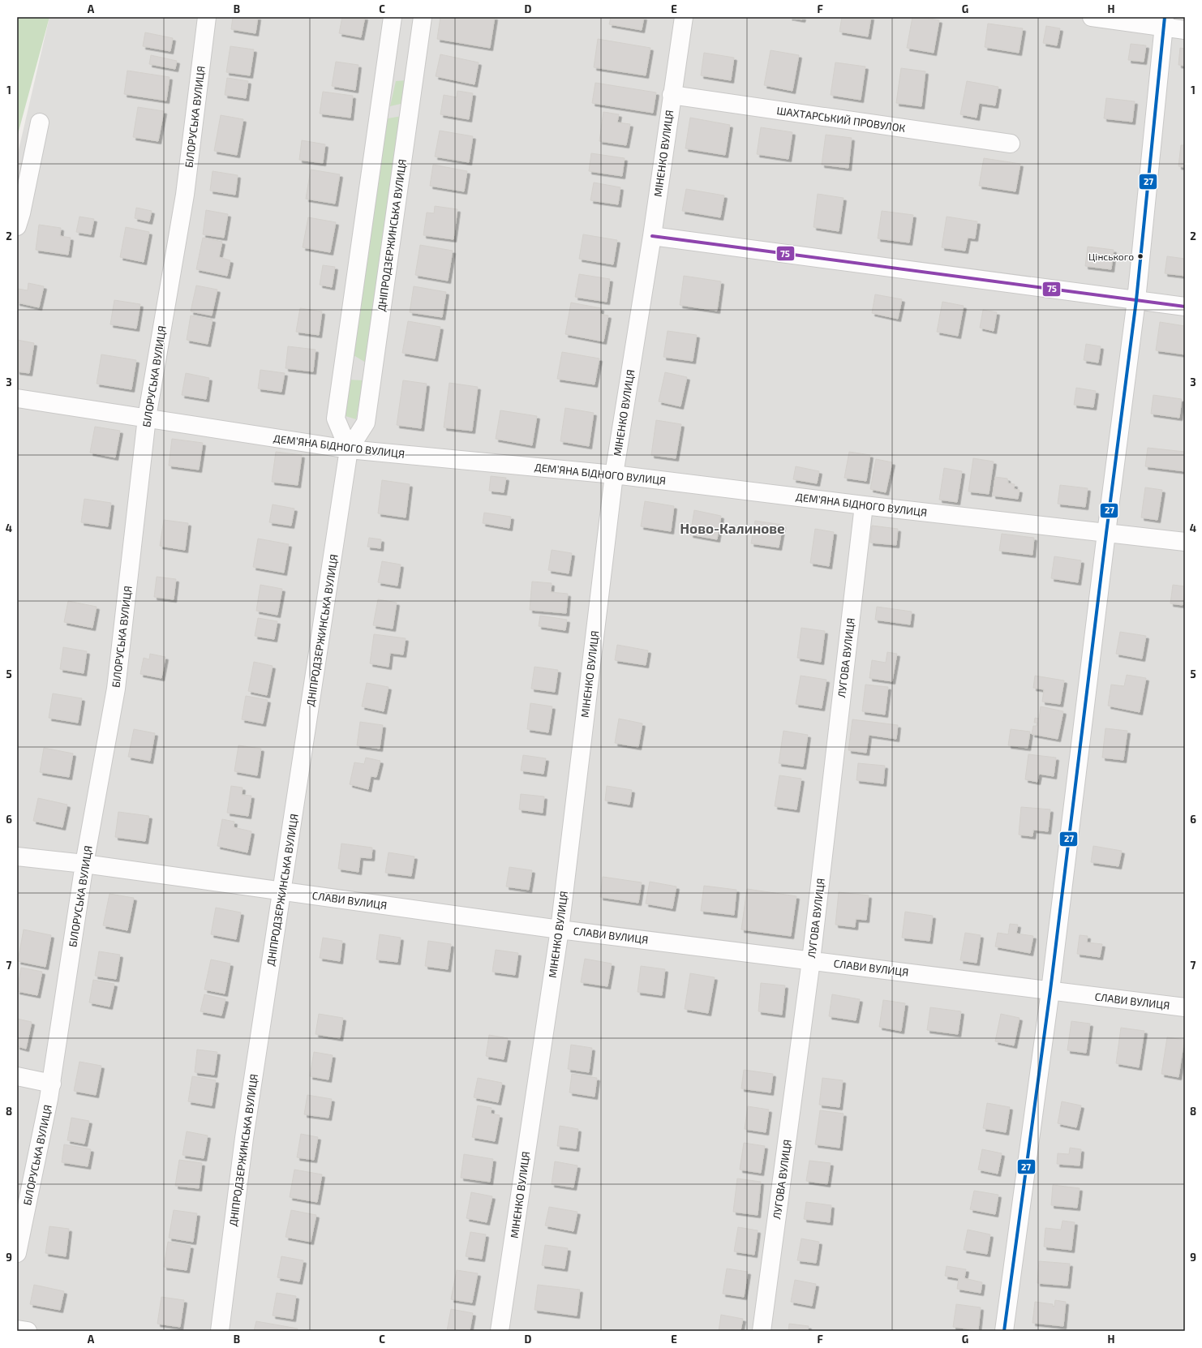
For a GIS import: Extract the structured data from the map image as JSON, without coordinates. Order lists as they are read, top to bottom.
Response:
{
  "streets": {
    "street": [
      "БІЛОРУСЬКА ВУЛИЦЯ",
      "ШАХТАРСЬКИЙ ПРОВУЛОК",
      "МІНЕНКО ВУЛИЦЯ",
      "ДНІПРОДЗЕРЖИНСЬКА ВУЛИЦЯ",
      "ДЕМ’ЯНА БІДНОГО ВУЛИЦЯ",
      "ЛУГОВА ВУЛИЦЯ",
      "СЛАВИ ВУЛИЦЯ"
    ]
  },
  "crossings": [
    ["БІЛОРУСЬКА ВУЛИЦЯ", "ДЕМ’ЯНА БІДНОГО ВУЛИЦЯ"],
    ["БІЛОРУСЬКА ВУЛИЦЯ", "СЛАВИ ВУЛИЦЯ"],
    ["ШАХТАРСЬКИЙ ПРОВУЛОК", "МІНЕНКО ВУЛИЦЯ"],
    ["МІНЕНКО ВУЛИЦЯ", "ДЕМ’ЯНА БІДНОГО ВУЛИЦЯ"],
    ["МІНЕНКО ВУЛИЦЯ", "СЛАВИ ВУЛИЦЯ"],
    ["ДНІПРОДЗЕРЖИНСЬКА ВУЛИЦЯ", "ДЕМ’ЯНА БІДНОГО ВУЛИЦЯ"],
    ["ДНІПРОДЗЕРЖИНСЬКА ВУЛИЦЯ", "СЛАВИ ВУЛИЦЯ"],
    ["ДЕМ’ЯНА БІДНОГО ВУЛИЦЯ", "ЛУГОВА ВУЛИЦЯ"],
    ["ЛУГОВА ВУЛИЦЯ", "СЛАВИ ВУЛИЦЯ"]
  ],
  "districts": ["Ново-Калинове"],
  "places": ["Цінського"],
  "lines": ["transit line 27", "transit line 75"],
  "grid": {
    "columns": [
      "A",
      "B",
      "C",
      "D",
      "E",
      "F",
      "G",
      "H"
    ],
    "rows": [
      "1",
      "2",
      "3",
      "4",
      "5",
      "6",
      "7",
      "8",
      "9"
    ]
  }
}
